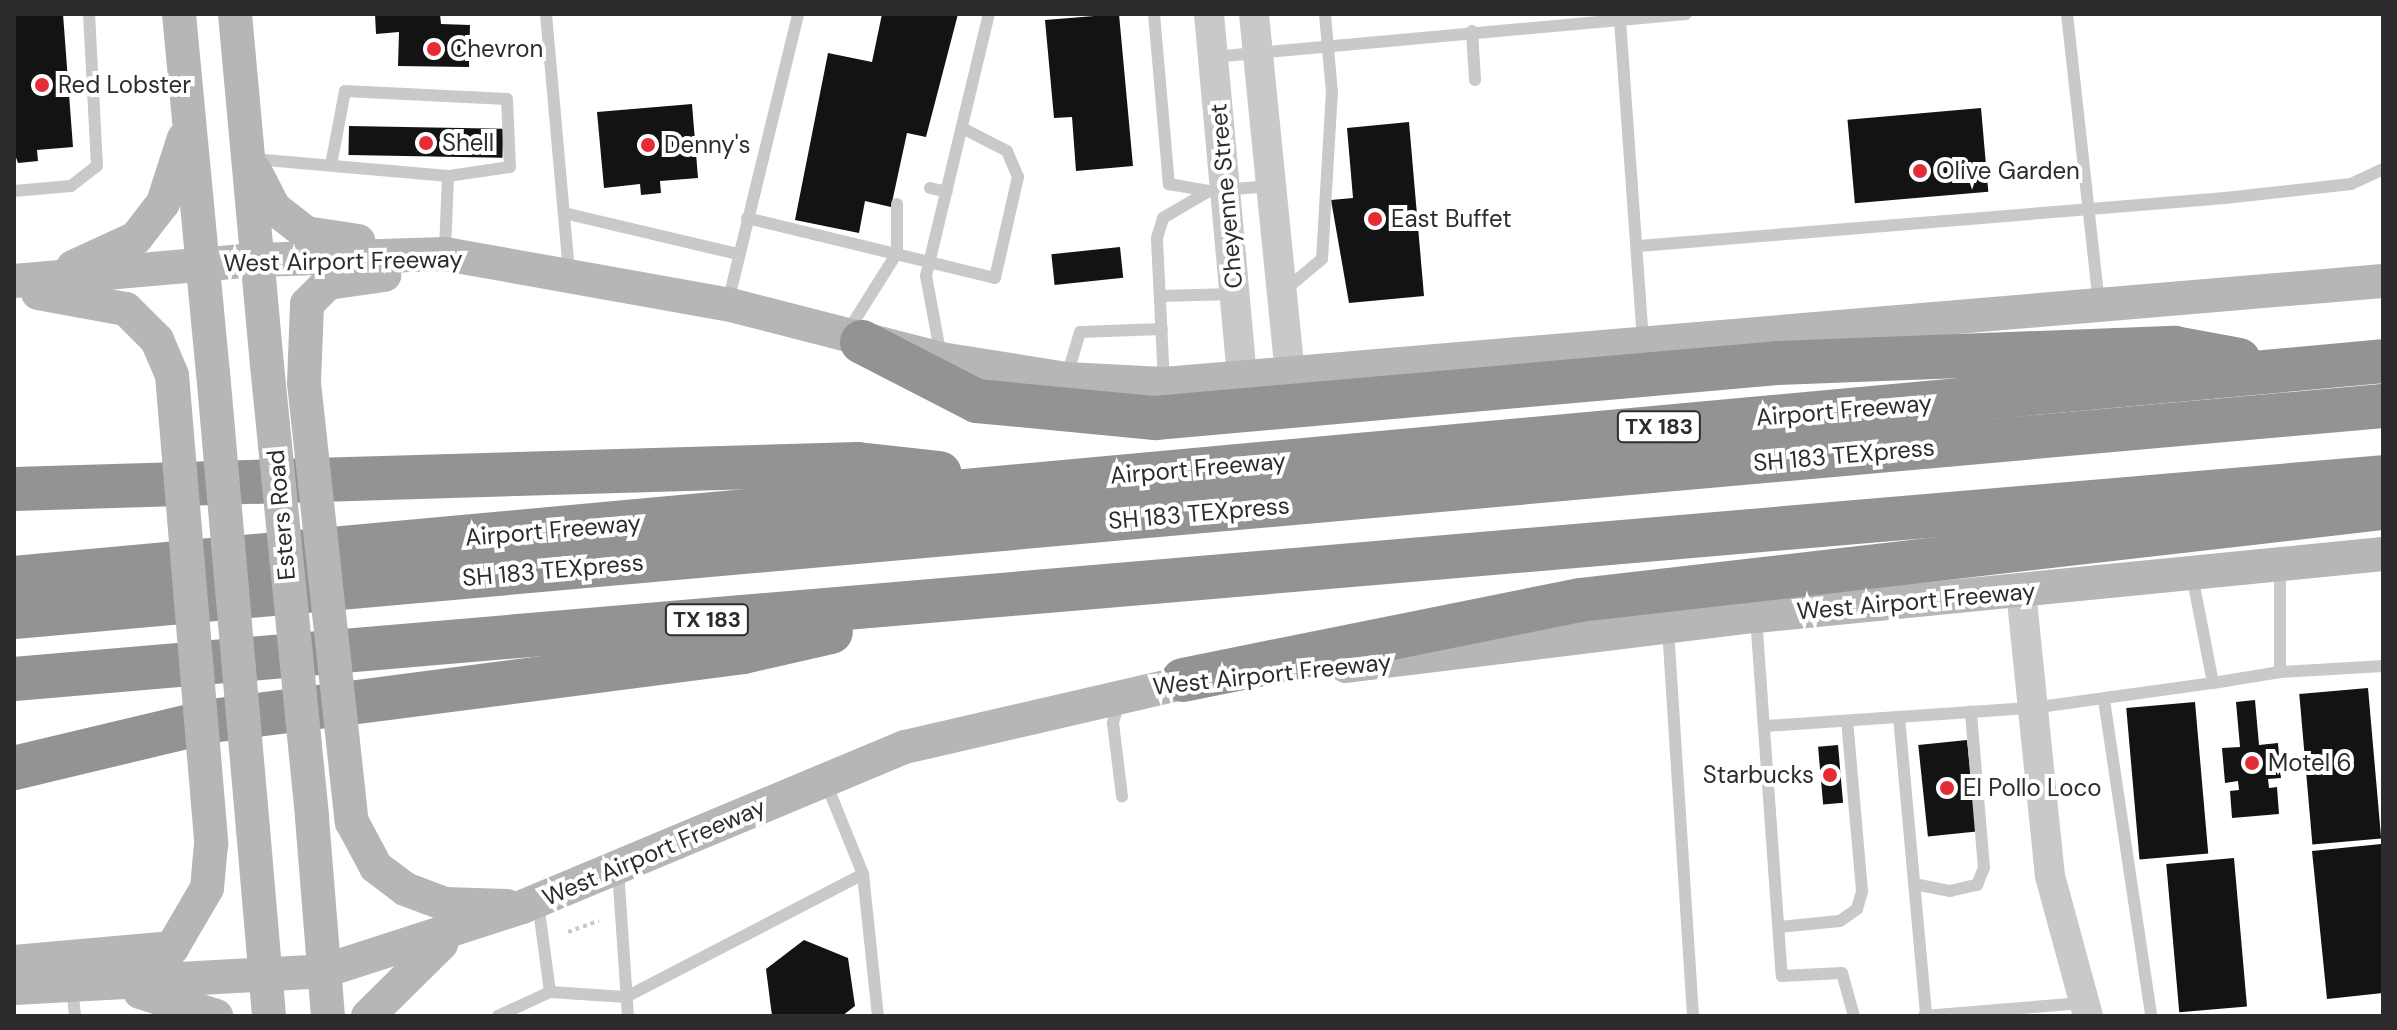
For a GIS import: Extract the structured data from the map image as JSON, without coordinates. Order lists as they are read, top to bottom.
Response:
{
  "streets": {
    "highway": ["Airport Freeway", "TX 183", "SH 183 TEXpress"],
    "main road": ["West Airport Freeway", "Esters Road"],
    "street": ["Cheyenne Street"]
  },
  "crossings": [
    ["Cheyenne Street", "West Airport Freeway"],
    ["West Airport Freeway", "Esters Road"]
  ],
  "places": [
    "Chevron",
    "Red Lobster",
    "Shell",
    "Denny's",
    "Olive Garden",
    "East Buffet",
    "Motel 6",
    "Starbucks",
    "El Pollo Loco"
  ]
}
